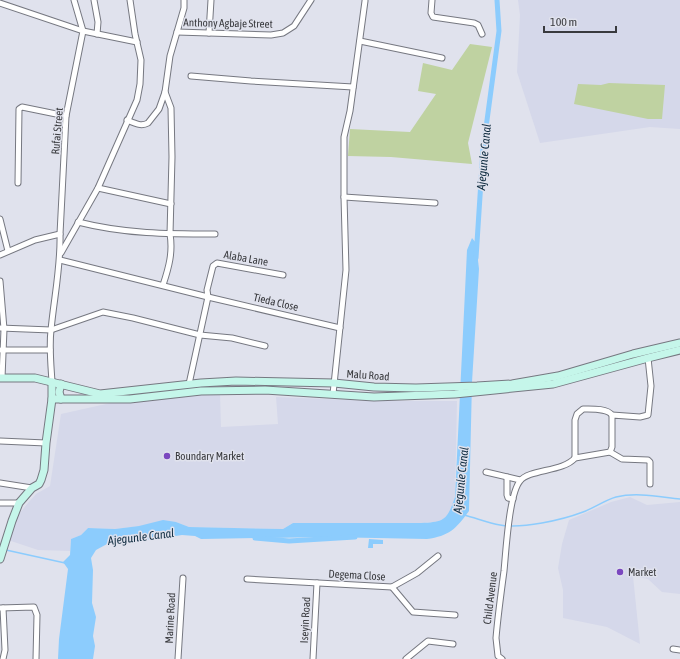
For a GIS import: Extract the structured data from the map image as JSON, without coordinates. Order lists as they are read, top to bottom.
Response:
{
  "streets": {
    "main road": ["Malu Road"],
    "street": [
      "Anthony Agbaje Street",
      "Rufai Street",
      "Alaba Lane",
      "Tieda Close",
      "Degema Close",
      "Child Avenue",
      "Marine Road",
      "Iseyin Road"
    ]
  },
  "crossings": [
    ["Alaba Lane", "Tieda Close"],
    ["Degema Close", "Iseyin Road"]
  ],
  "water": ["Ajegunle Canal"],
  "places": ["Boundary Market", "Market"],
  "scale_bar": "100 m"
}
